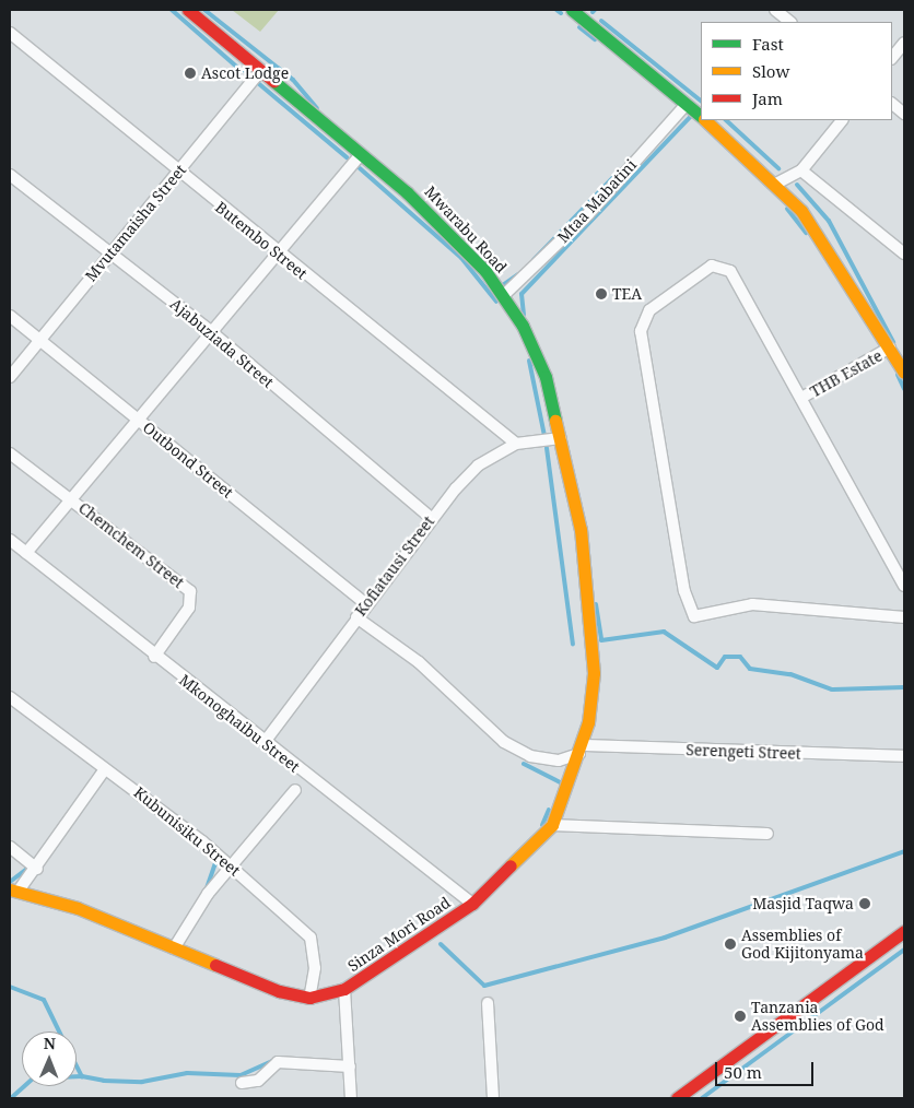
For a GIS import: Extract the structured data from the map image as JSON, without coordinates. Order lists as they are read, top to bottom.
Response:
{
  "streets": {
    "street": [
      "Mtaa Mabatini",
      "Mvutamaisha Street",
      "Mwarabu Road",
      "Butembo Street",
      "Ajabuziada Street",
      "THB Estate",
      "Outbond Street",
      "Chemchem Street",
      "Kofiatausi Street",
      "Mkonoghaibu Street",
      "Serengeti Street",
      "Kubunisiku Street",
      "Sinza Mori Road"
    ]
  },
  "crossings": [
    ["Mtaa Mabatini", "Mwarabu Road"],
    ["Mvutamaisha Street", "Mwarabu Road"],
    ["Mvutamaisha Street", "Butembo Street"],
    ["Mvutamaisha Street", "Ajabuziada Street"],
    ["Mvutamaisha Street", "Outbond Street"],
    ["Mwarabu Road", "Kofiatausi Street"],
    ["Mwarabu Road", "Serengeti Street"],
    ["Mwarabu Road", "Sinza Mori Road"],
    ["Butembo Street", "Kofiatausi Street"],
    ["Ajabuziada Street", "Kofiatausi Street"],
    ["Outbond Street", "Kofiatausi Street"],
    ["Chemchem Street", "Mkonoghaibu Street"],
    ["Kofiatausi Street", "Mkonoghaibu Street"],
    ["Kofiatausi Street", "Serengeti Street"],
    ["Mkonoghaibu Street", "Sinza Mori Road"],
    ["Serengeti Street", "Sinza Mori Road"],
    ["Kubunisiku Street", "Sinza Mori Road"]
  ],
  "places": [
    "Ascot Lodge",
    "TEA",
    "Masjid Taqwa",
    "Assemblies of God Kijitonyama",
    "Tanzania Assemblies of God"
  ],
  "legend": ["Fast", "Slow", "Jam"],
  "scale_bar": "50 m",
  "north": "top"
}
